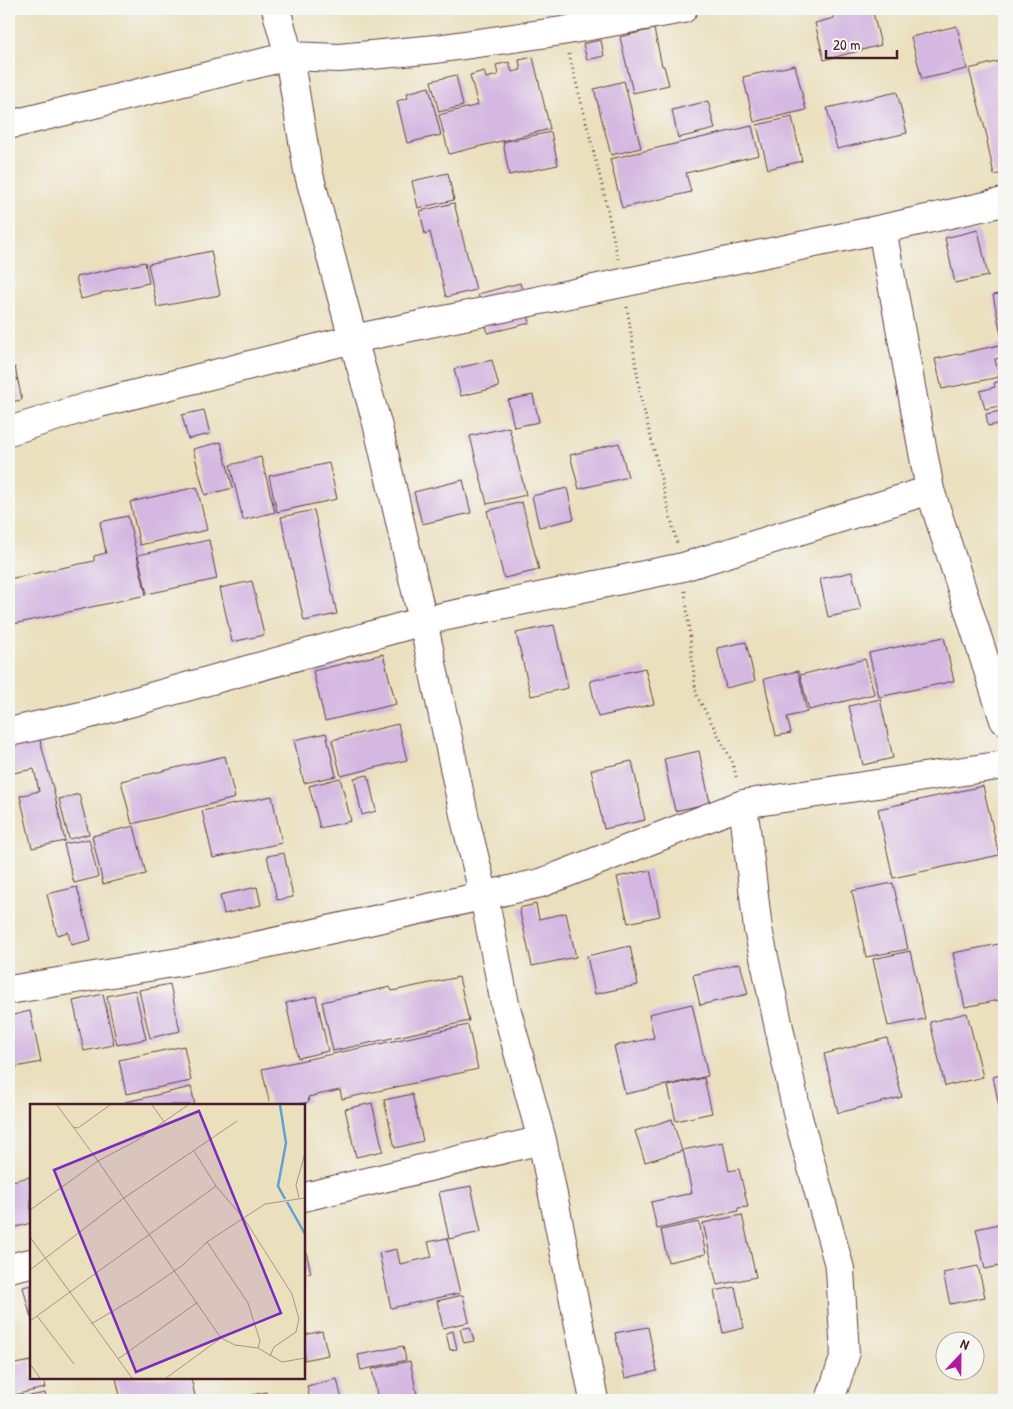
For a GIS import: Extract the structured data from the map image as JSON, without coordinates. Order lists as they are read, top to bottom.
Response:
{
  "scale_bar": "20 m",
  "north": "top"
}
